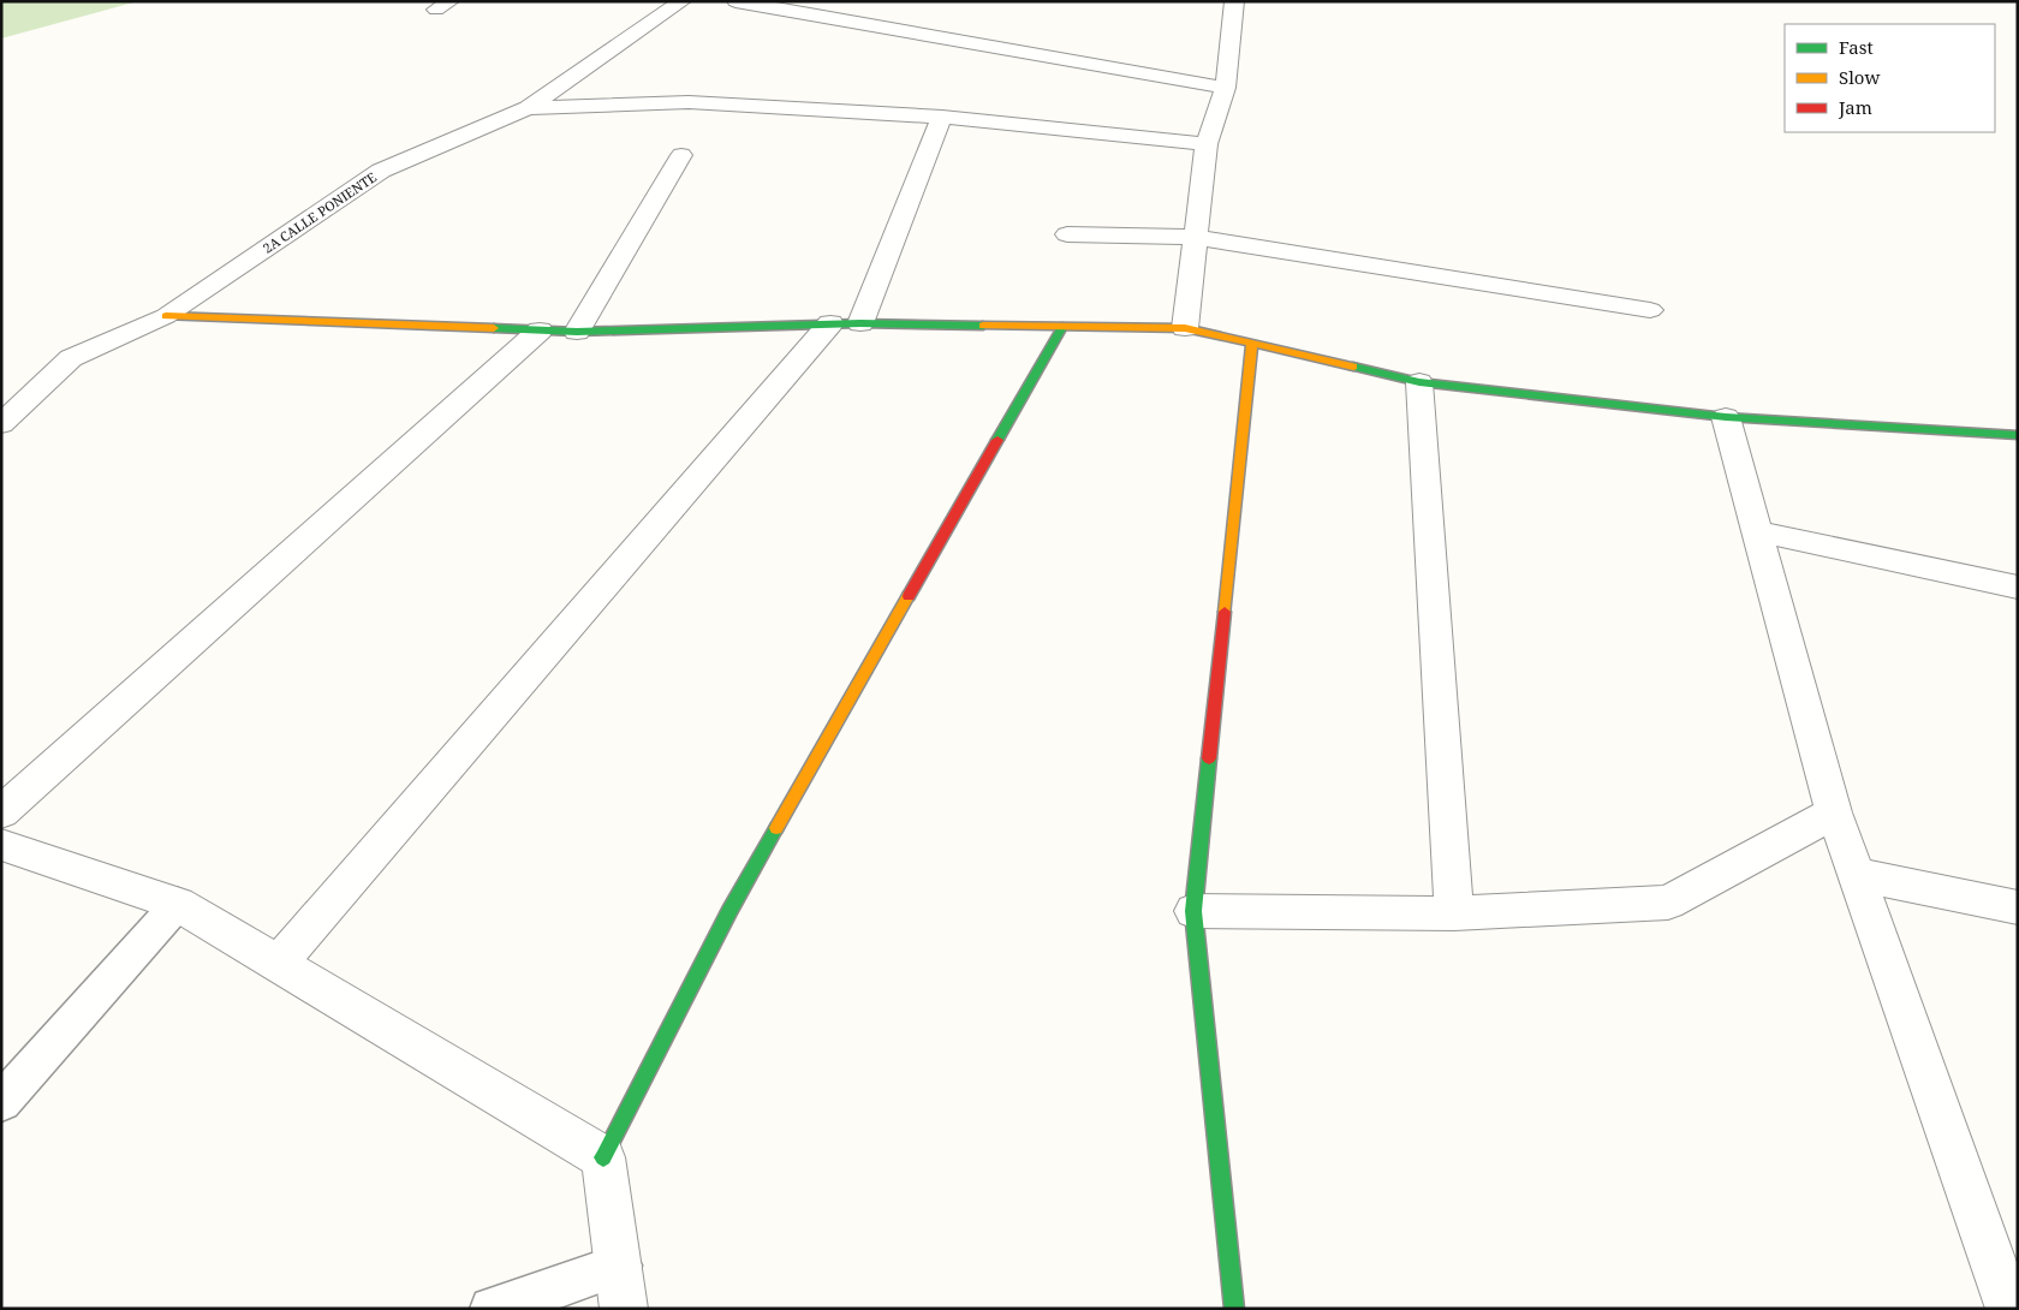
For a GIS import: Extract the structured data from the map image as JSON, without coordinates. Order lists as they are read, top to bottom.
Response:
{
  "streets": {
    "street": ["2A CALLE PONIENTE"]
  },
  "legend": ["Fast", "Slow", "Jam"]
}
